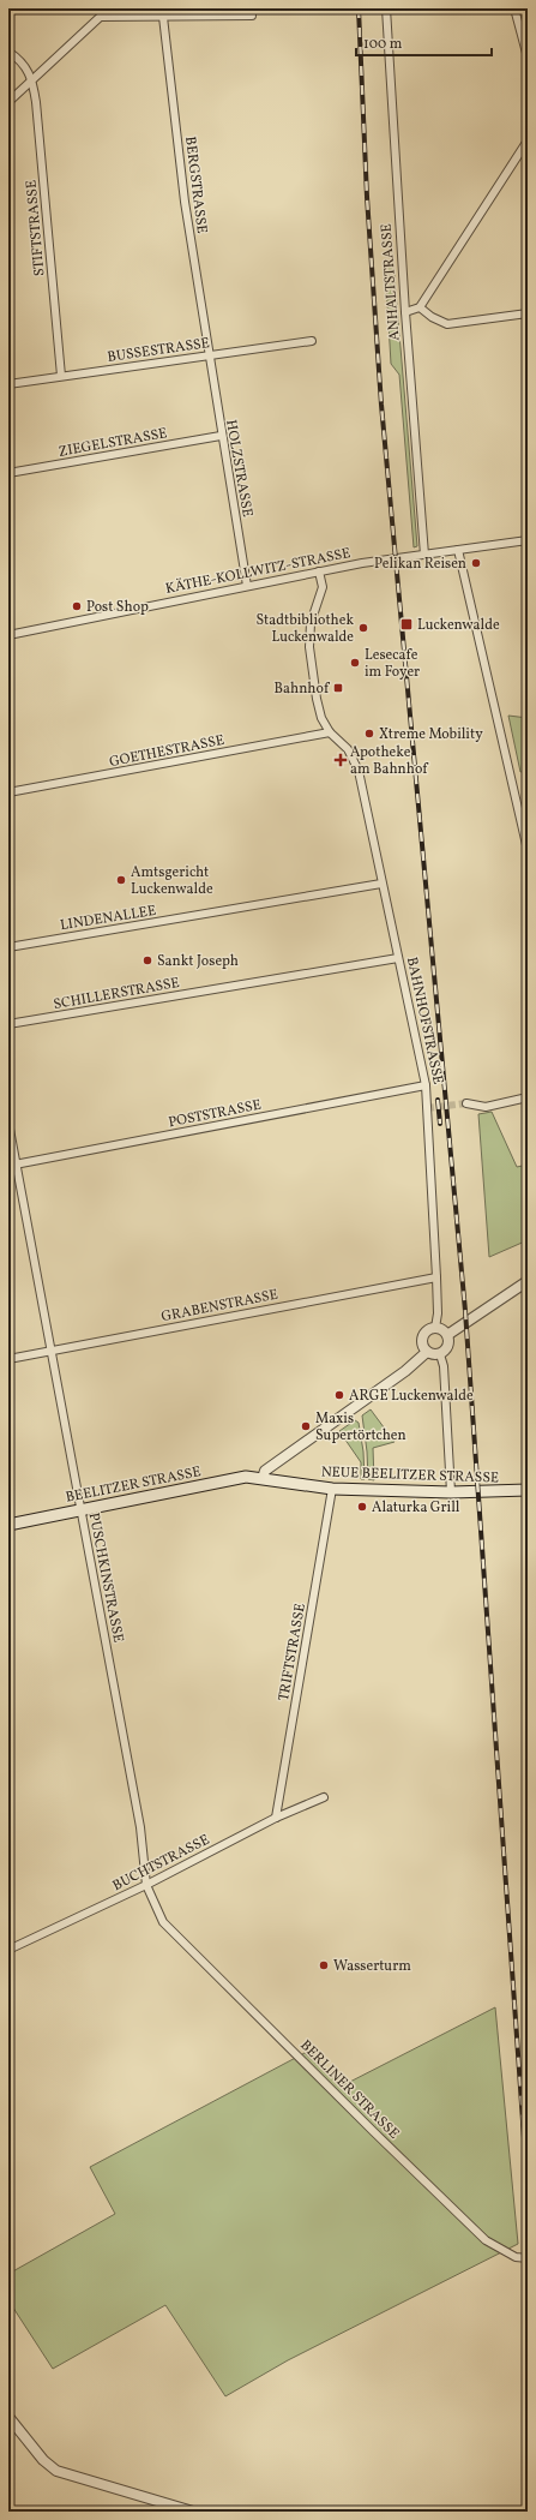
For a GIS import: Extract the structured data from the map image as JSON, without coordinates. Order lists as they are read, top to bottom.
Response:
{
  "streets": {
    "main road": ["NEUE BEELITZER STRASSE", "BEELITZER STRASSE"],
    "street": [
      "BERGSTRASSE",
      "STIFTSTRASSE",
      "ANHALTSTRASSE",
      "BUSSESTRASSE",
      "ZIEGELSTRASSE",
      "HOLZSTRASSE",
      "KÄTHE-KOLLWITZ-STRASSE",
      "GOETHESTRASSE",
      "LINDENALLEE",
      "SCHILLERSTRASSE",
      "BAHNHOFSTRASSE",
      "POSTSTRASSE",
      "GRABENSTRASSE",
      "PUSCHKINSTRASSE",
      "TRIFTSTRASSE",
      "BUCHTSTRASSE",
      "BERLINER STRASSE"
    ]
  },
  "crossings": [
    ["BERGSTRASSE", "BUSSESTRASSE"],
    ["BERGSTRASSE", "HOLZSTRASSE"],
    ["STIFTSTRASSE", "BUSSESTRASSE"],
    ["ANHALTSTRASSE", "KÄTHE-KOLLWITZ-STRASSE"],
    ["BUSSESTRASSE", "HOLZSTRASSE"],
    ["ZIEGELSTRASSE", "HOLZSTRASSE"],
    ["HOLZSTRASSE", "KÄTHE-KOLLWITZ-STRASSE"],
    ["KÄTHE-KOLLWITZ-STRASSE", "BAHNHOFSTRASSE"],
    ["GOETHESTRASSE", "BAHNHOFSTRASSE"],
    ["LINDENALLEE", "BAHNHOFSTRASSE"],
    ["SCHILLERSTRASSE", "BAHNHOFSTRASSE"],
    ["BAHNHOFSTRASSE", "POSTSTRASSE"],
    ["BAHNHOFSTRASSE", "GRABENSTRASSE"],
    ["POSTSTRASSE", "PUSCHKINSTRASSE"],
    ["GRABENSTRASSE", "PUSCHKINSTRASSE"],
    ["NEUE BEELITZER STRASSE", "BEELITZER STRASSE"],
    ["NEUE BEELITZER STRASSE", "TRIFTSTRASSE"],
    ["BEELITZER STRASSE", "PUSCHKINSTRASSE"],
    ["PUSCHKINSTRASSE", "BUCHTSTRASSE"],
    ["PUSCHKINSTRASSE", "BERLINER STRASSE"],
    ["TRIFTSTRASSE", "BUCHTSTRASSE"]
  ],
  "places": {
    "other": [
      "Pelikan Reisen",
      "Post Shop",
      "Stadtbibliothek Luckenwalde",
      "Lesecafe im Foyer",
      "Xtreme Mobility",
      "Amtsgericht Luckenwalde",
      "Sankt Joseph",
      "ARGE Luckenwalde",
      "Maxis Supertörtchen",
      "Alaturka Grill",
      "Wasserturm"
    ],
    "transit": ["Luckenwalde", "Bahnhof"],
    "health": ["Apotheke am Bahnhof"]
  },
  "scale_bar": "100 m"
}
